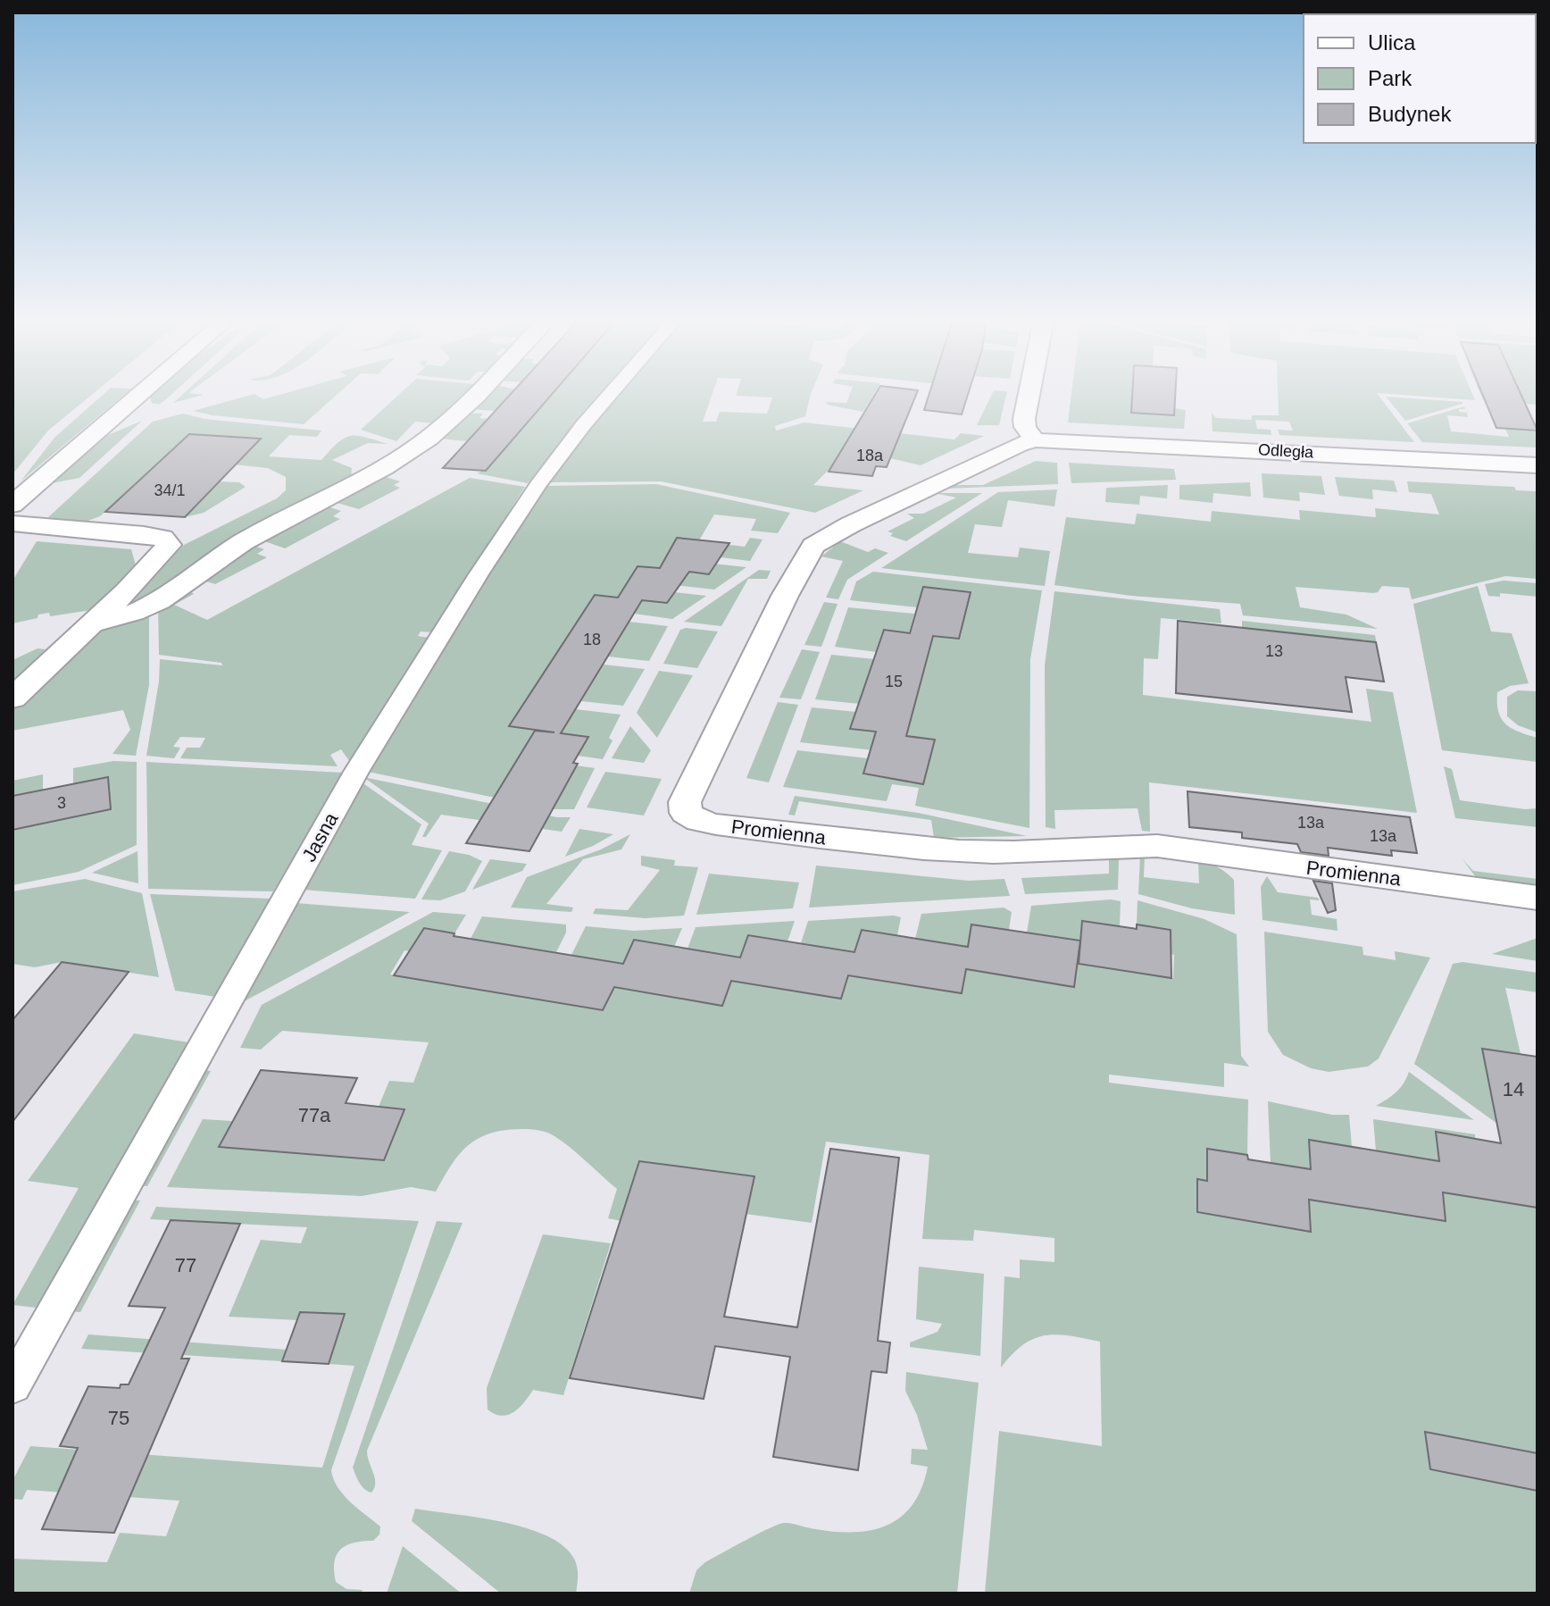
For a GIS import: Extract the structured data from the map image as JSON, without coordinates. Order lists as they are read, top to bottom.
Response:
{
  "streets": {
    "street": ["Odległa", "Promienna", "Jasna"]
  },
  "crossings": [
    ["Odległa", "Promienna"]
  ],
  "house_numbers": [
    "18a",
    "34/1",
    "18",
    "13",
    "15",
    "3",
    "13a",
    "13a",
    "14",
    "77a",
    "77",
    "75"
  ],
  "legend": ["Ulica", "Park", "Budynek"]
}
